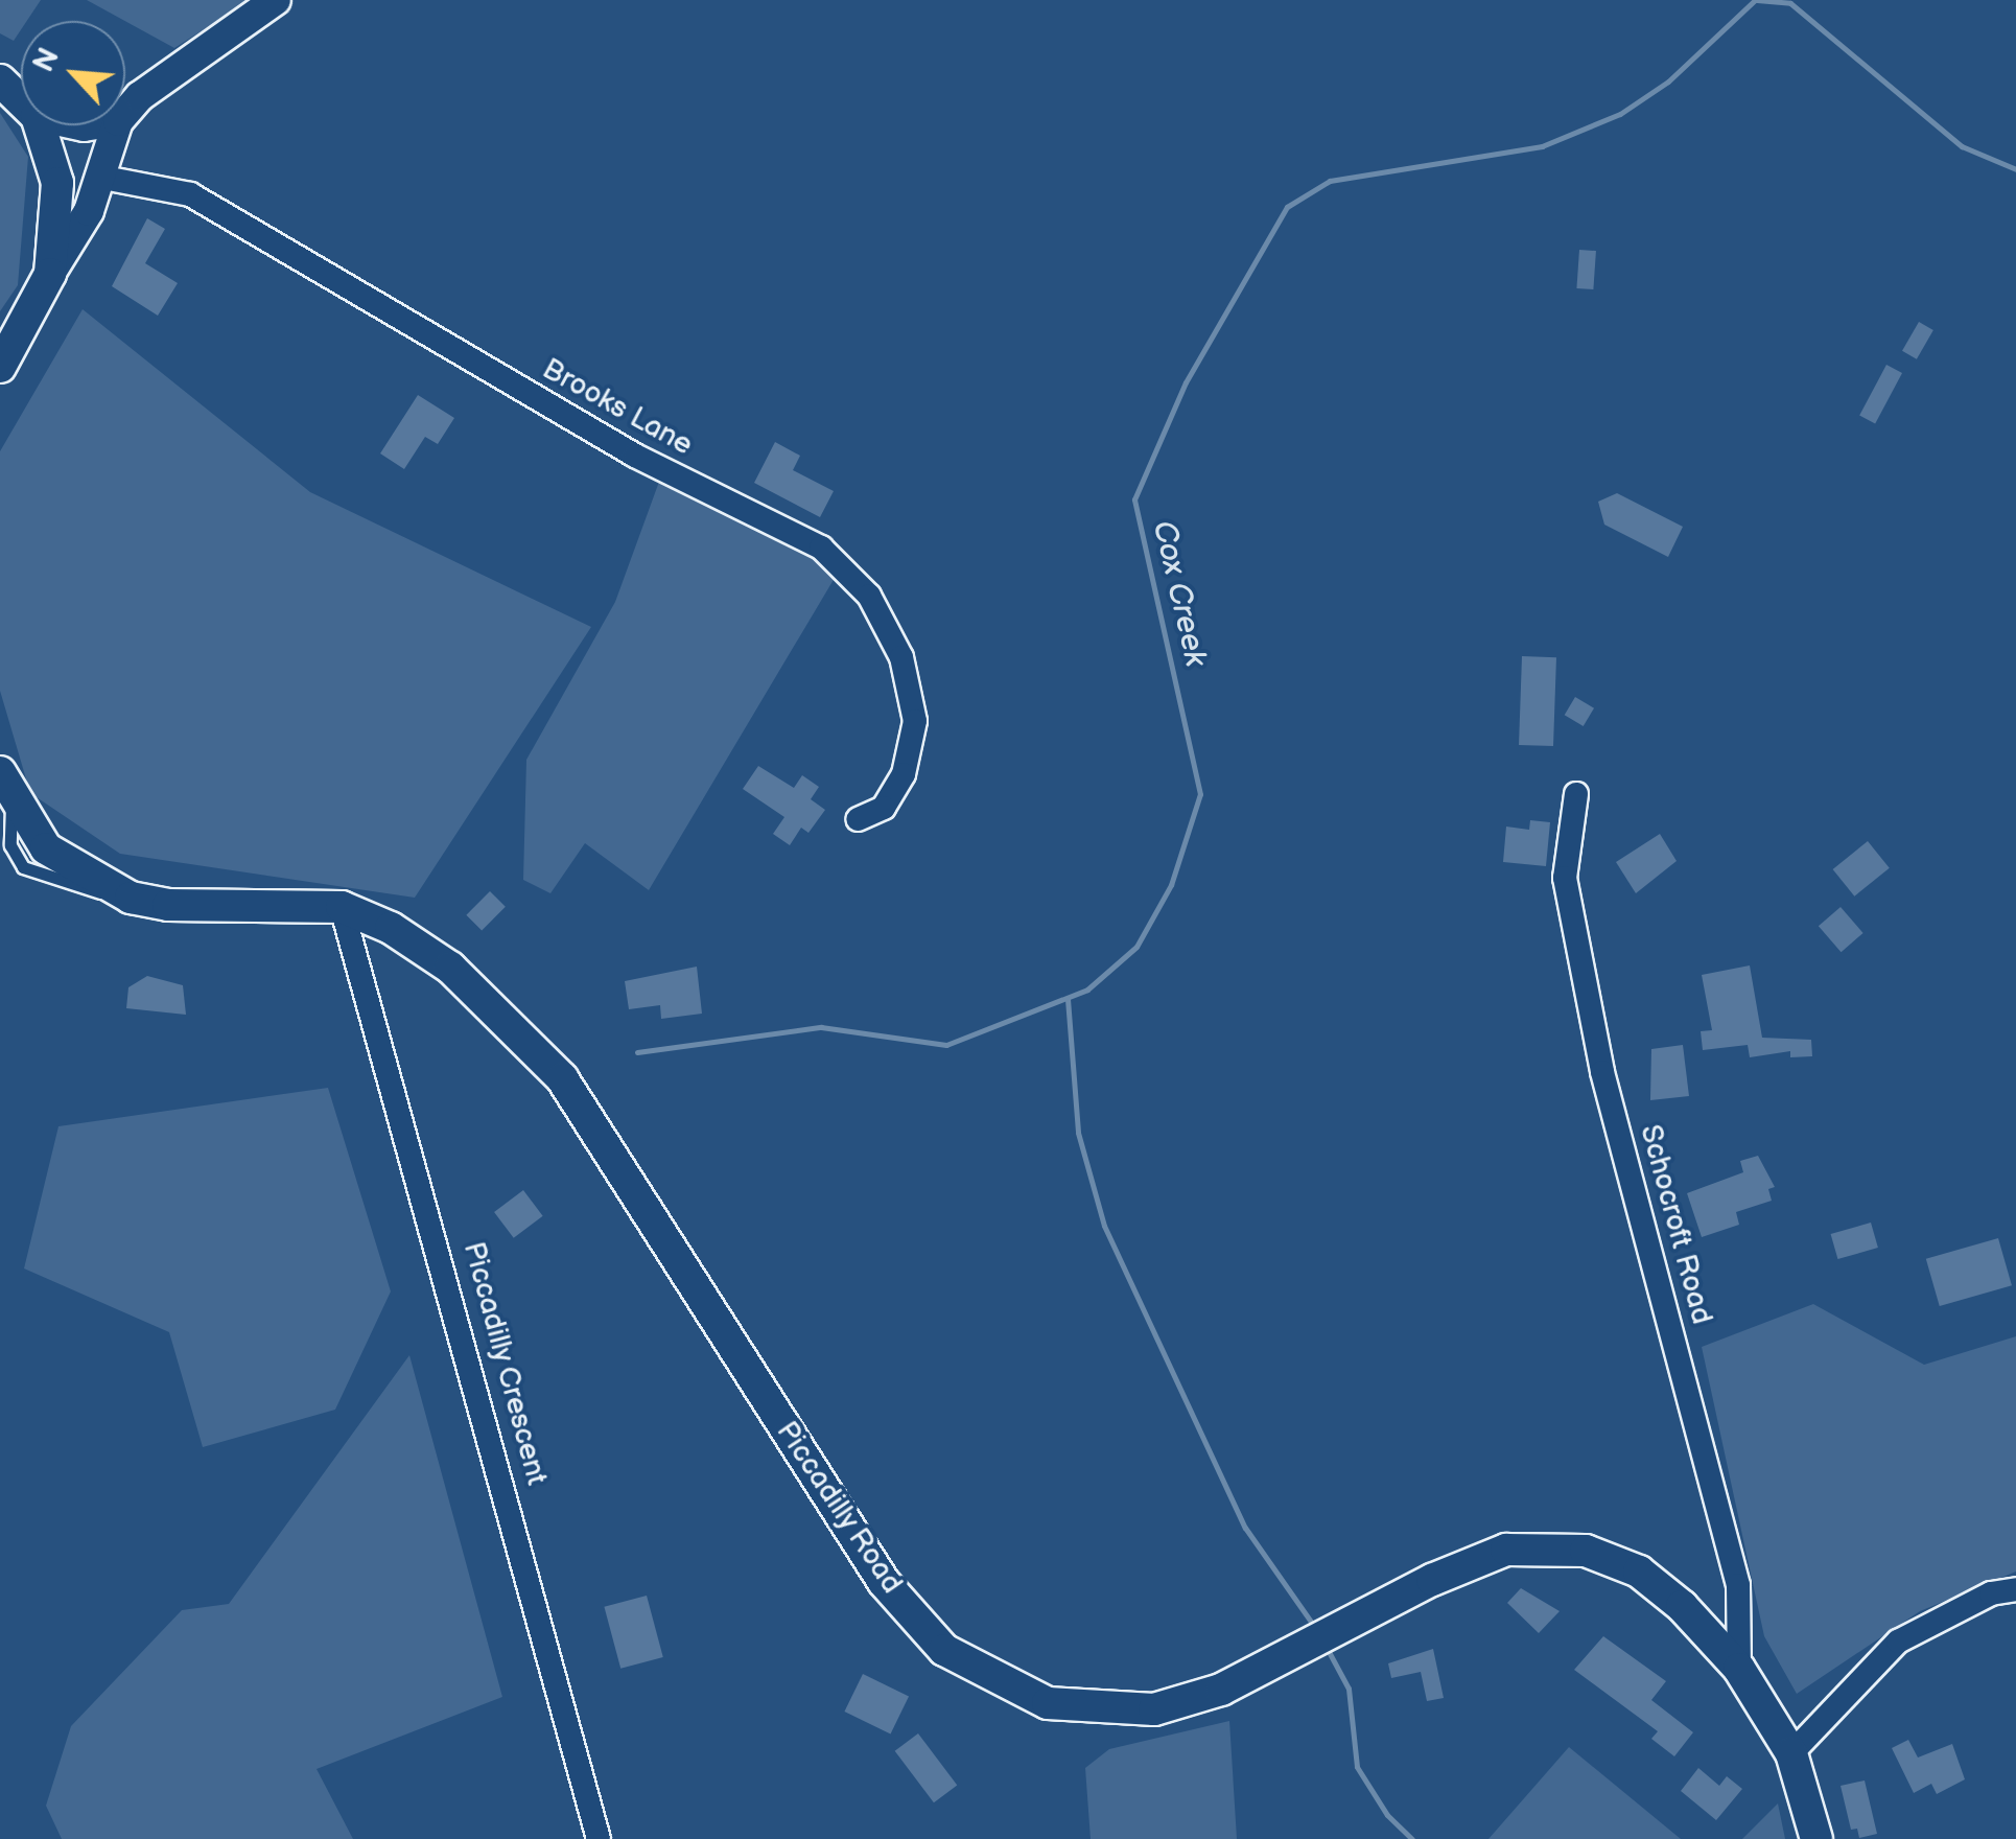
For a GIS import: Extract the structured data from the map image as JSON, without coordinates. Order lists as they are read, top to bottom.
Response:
{
  "streets": {
    "main road": ["Piccadilly Road"],
    "street": ["Brooks Lane", "Schocroft Road", "Piccadilly Crescent"]
  },
  "crossings": [
    ["Schocroft Road", "Piccadilly Road"],
    ["Piccadilly Crescent", "Piccadilly Road"]
  ],
  "water": ["Cox Creek"],
  "north": "top left"
}
